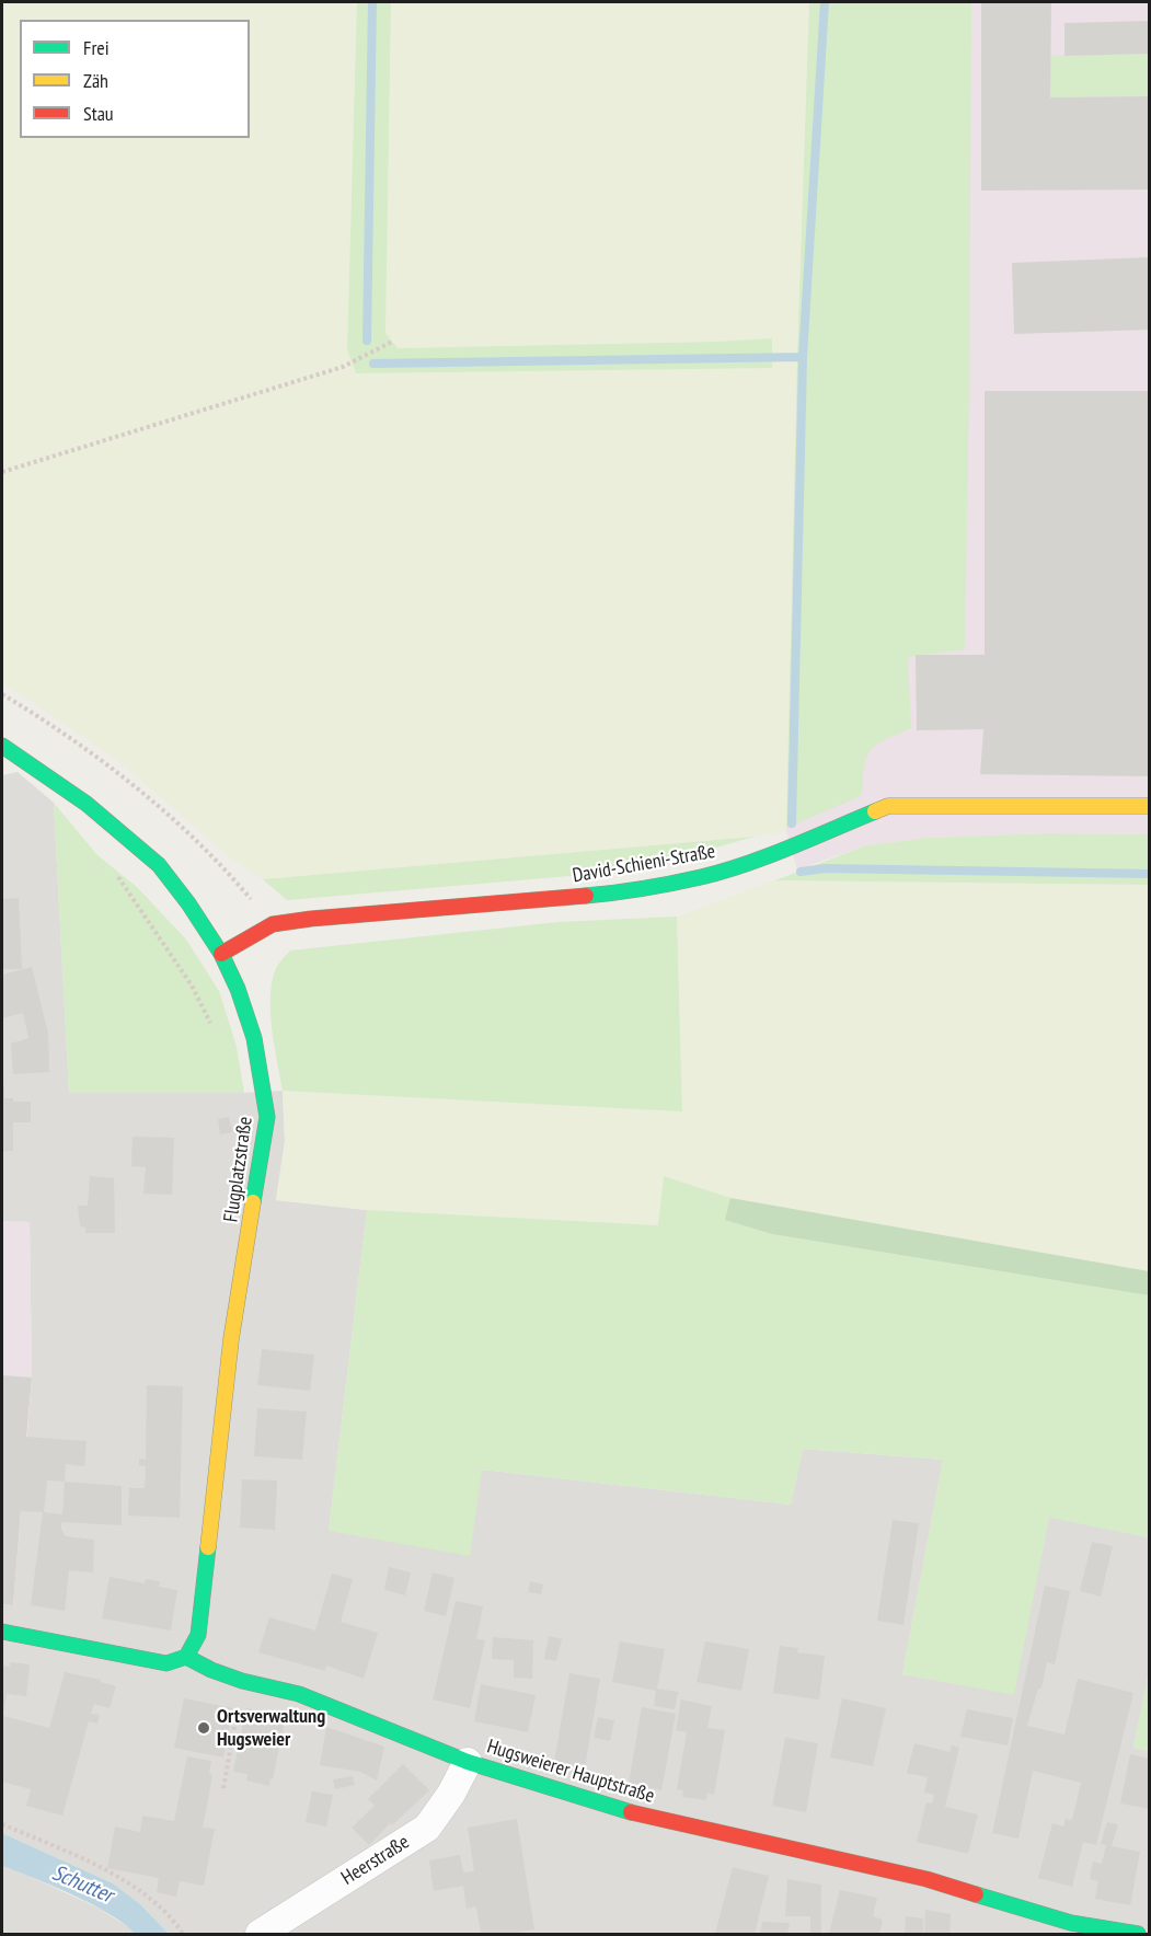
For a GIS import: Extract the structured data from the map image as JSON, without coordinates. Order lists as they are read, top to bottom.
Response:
{
  "streets": {
    "street": [
      "David-Schieni-Straße",
      "Flugplatzstraße",
      "Hugsweierer Hauptstraße",
      "Heerstraße"
    ]
  },
  "crossings": [
    ["David-Schieni-Straße", "Flugplatzstraße"],
    ["Flugplatzstraße", "Hugsweierer Hauptstraße"],
    ["Hugsweierer Hauptstraße", "Heerstraße"]
  ],
  "water": ["Schutter"],
  "places": ["Ortsverwaltung Hugsweier"],
  "legend": ["Frei", "Zäh", "Stau"]
}
